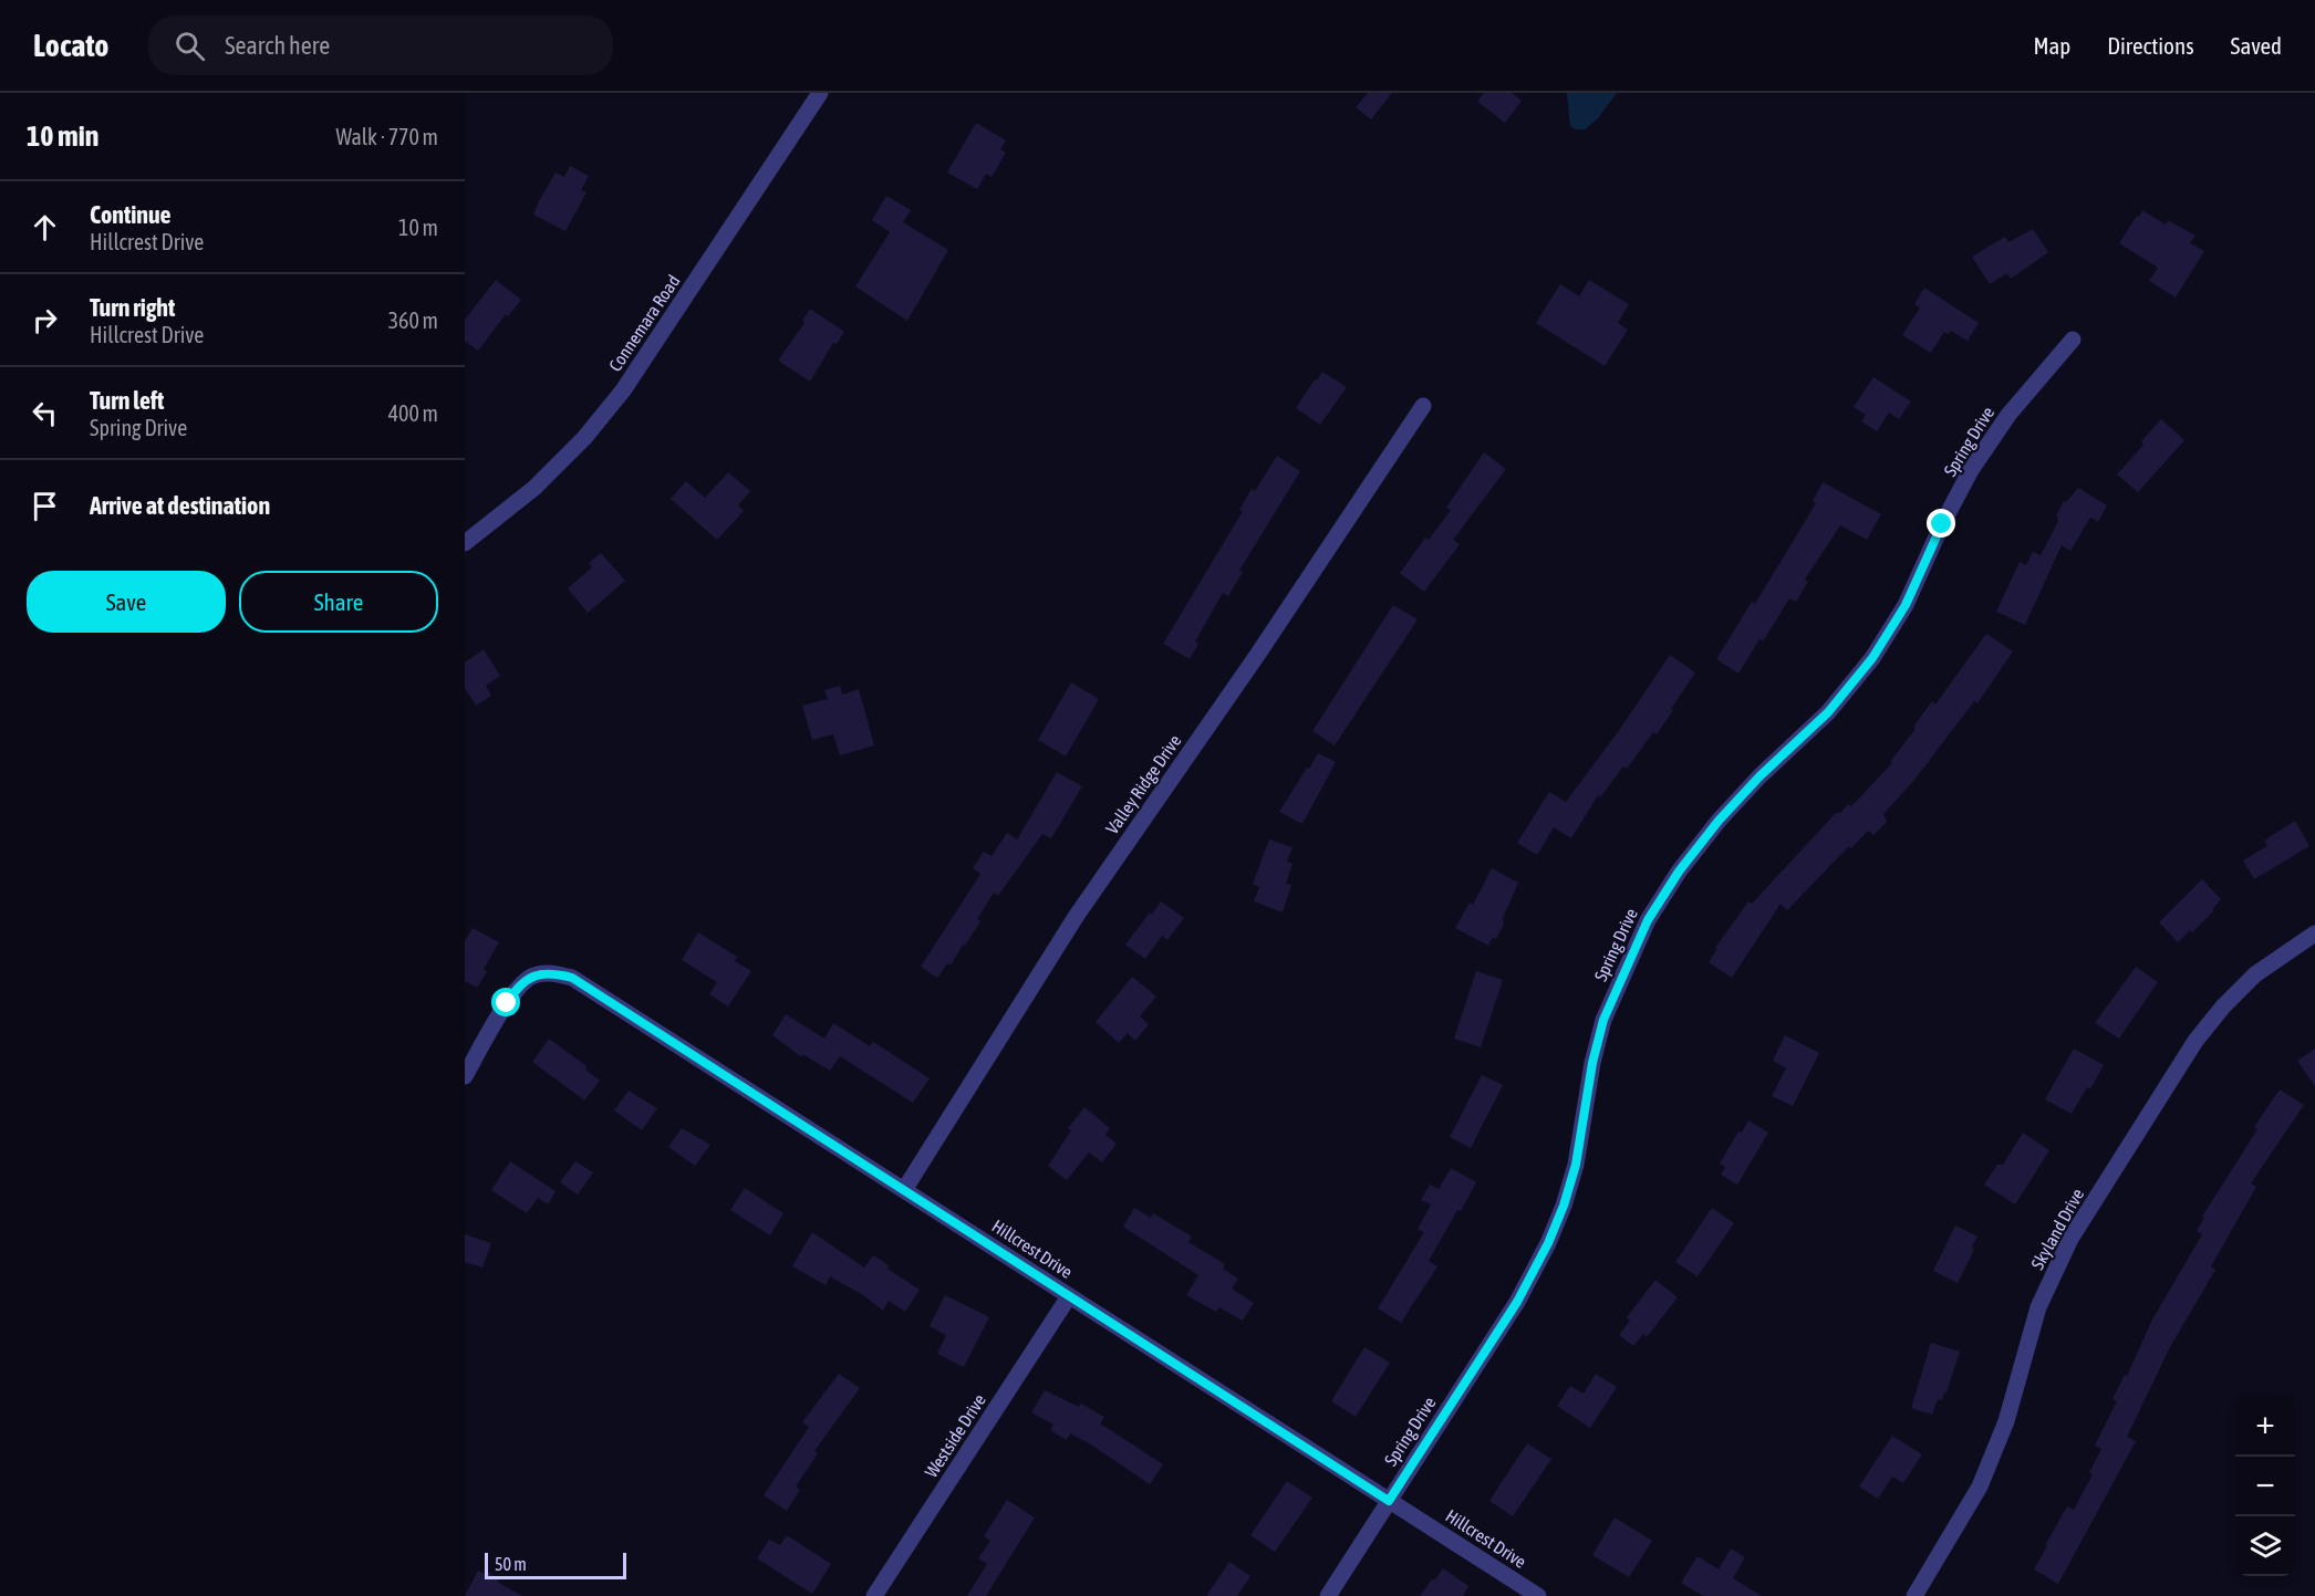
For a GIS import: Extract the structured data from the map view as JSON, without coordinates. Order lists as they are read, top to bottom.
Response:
{
  "streets": {
    "street": [
      "Connemara Road",
      "Spring Drive",
      "Valley Ridge Drive",
      "Skyland Drive",
      "Hillcrest Drive",
      "Westside Drive"
    ]
  },
  "crossings": [
    ["Spring Drive", "Hillcrest Drive"],
    ["Valley Ridge Drive", "Hillcrest Drive"],
    ["Hillcrest Drive", "Westside Drive"]
  ],
  "scale_bar": "50 m",
  "page": {
    "header": "Locato",
    "search": "Search here",
    "nav": ["Map", "Directions", "Saved"],
    "heading": ["10 min", "Walk · 770 m"],
    "list": [
      ["Continue", "Hillcrest Drive", "10 m"],
      ["Turn right", "Hillcrest Drive", "360 m"],
      ["Turn left", "Spring Drive", "400 m"],
      "Arrive at destination"
    ],
    "buttons": ["Save", "Share"],
    "map_buttons": ["+", "−"],
    "scale": "50 m"
  }
}
